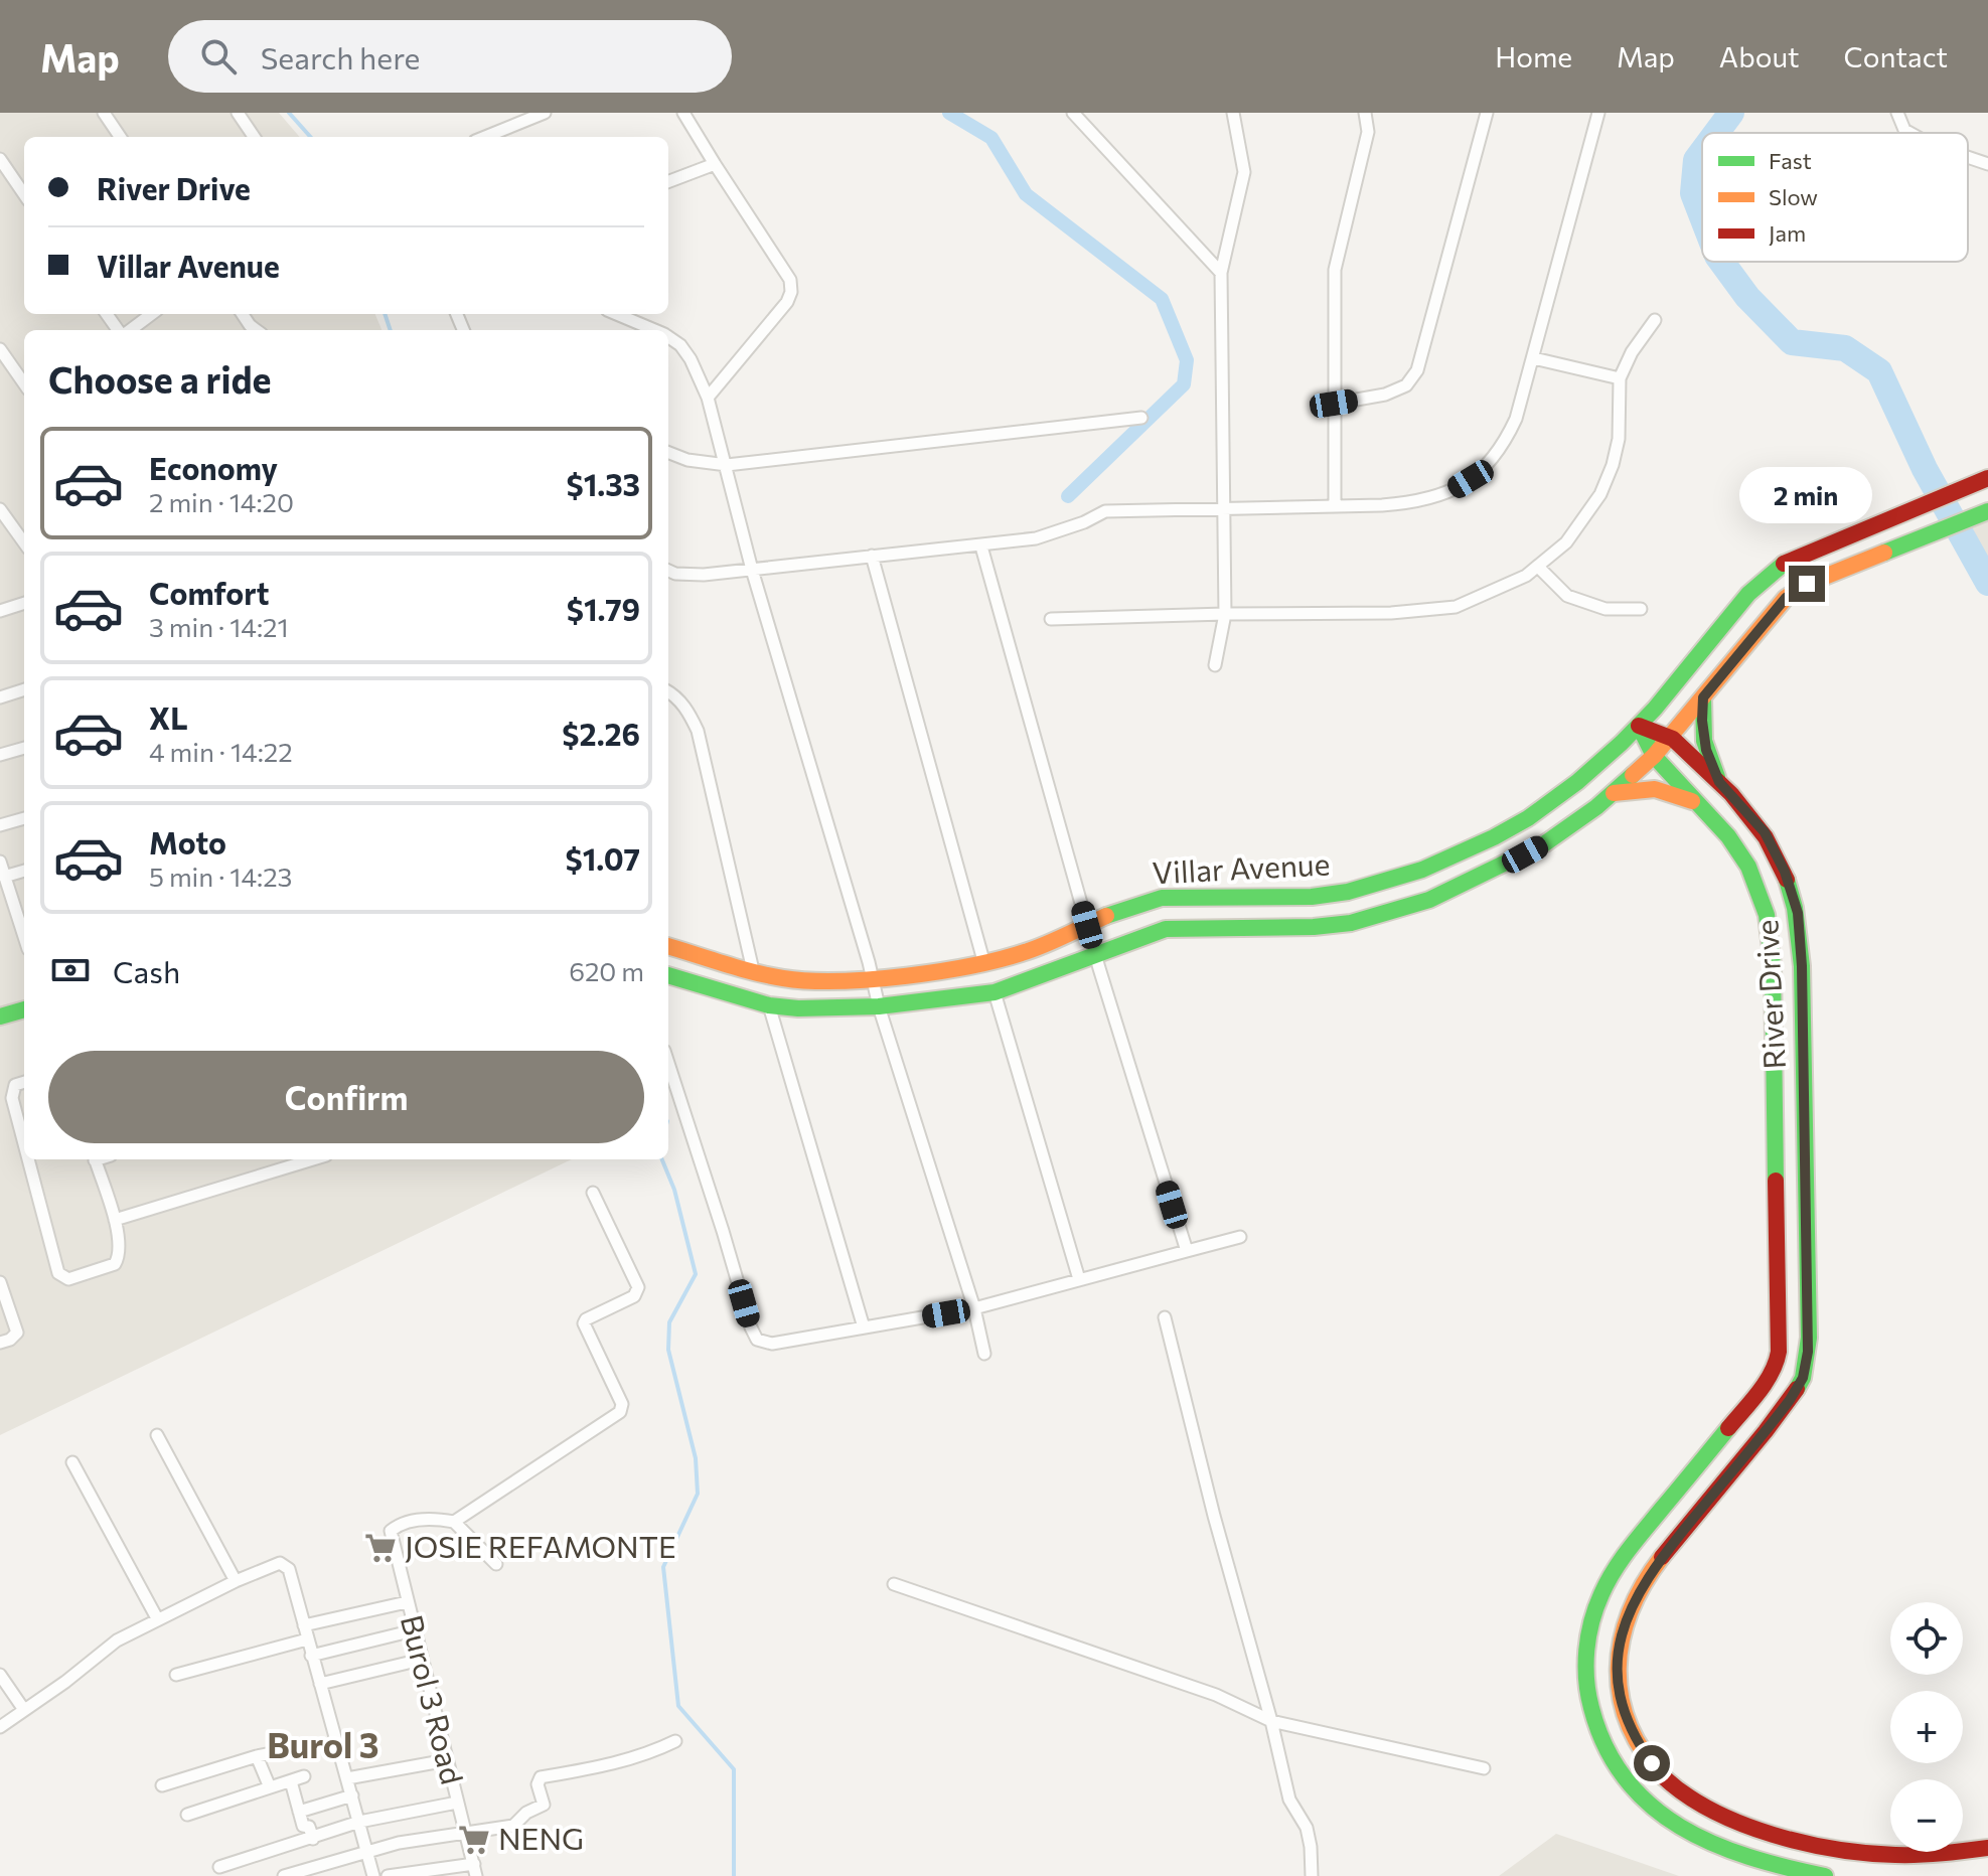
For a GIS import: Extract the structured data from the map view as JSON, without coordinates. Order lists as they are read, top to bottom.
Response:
{
  "streets": {
    "main road": ["Villar Avenue", "River Drive"],
    "street": ["Burol 3 Road"]
  },
  "crossings": [
    ["Villar Avenue", "River Drive"]
  ],
  "districts": ["Burol 3"],
  "places": {
    "supermarket": ["JOSIE REFAMONTE", "NENG"]
  },
  "legend": ["Fast", "Slow", "Jam"],
  "page": {
    "header": "Map",
    "search": "Search here",
    "nav": [
      "Home",
      "Map",
      "About",
      "Contact"
    ],
    "banner": ["River Drive", "Villar Avenue"],
    "heading": "Choose a ride",
    "list": [
      {
        "name": "Economy",
        "note": "2 min · 14:20",
        "value": "$1.33"
      },
      {
        "name": "Comfort",
        "note": "3 min · 14:21",
        "value": "$1.79"
      },
      {
        "name": "XL",
        "note": "4 min · 14:22",
        "value": "$2.26"
      },
      {
        "name": "Moto",
        "note": "5 min · 14:23",
        "value": "$1.07"
      }
    ],
    "bubble": "2 min",
    "pay": ["Cash", "620 m"],
    "buttons": "Confirm",
    "map_buttons": ["+", "−"]
  }
}
